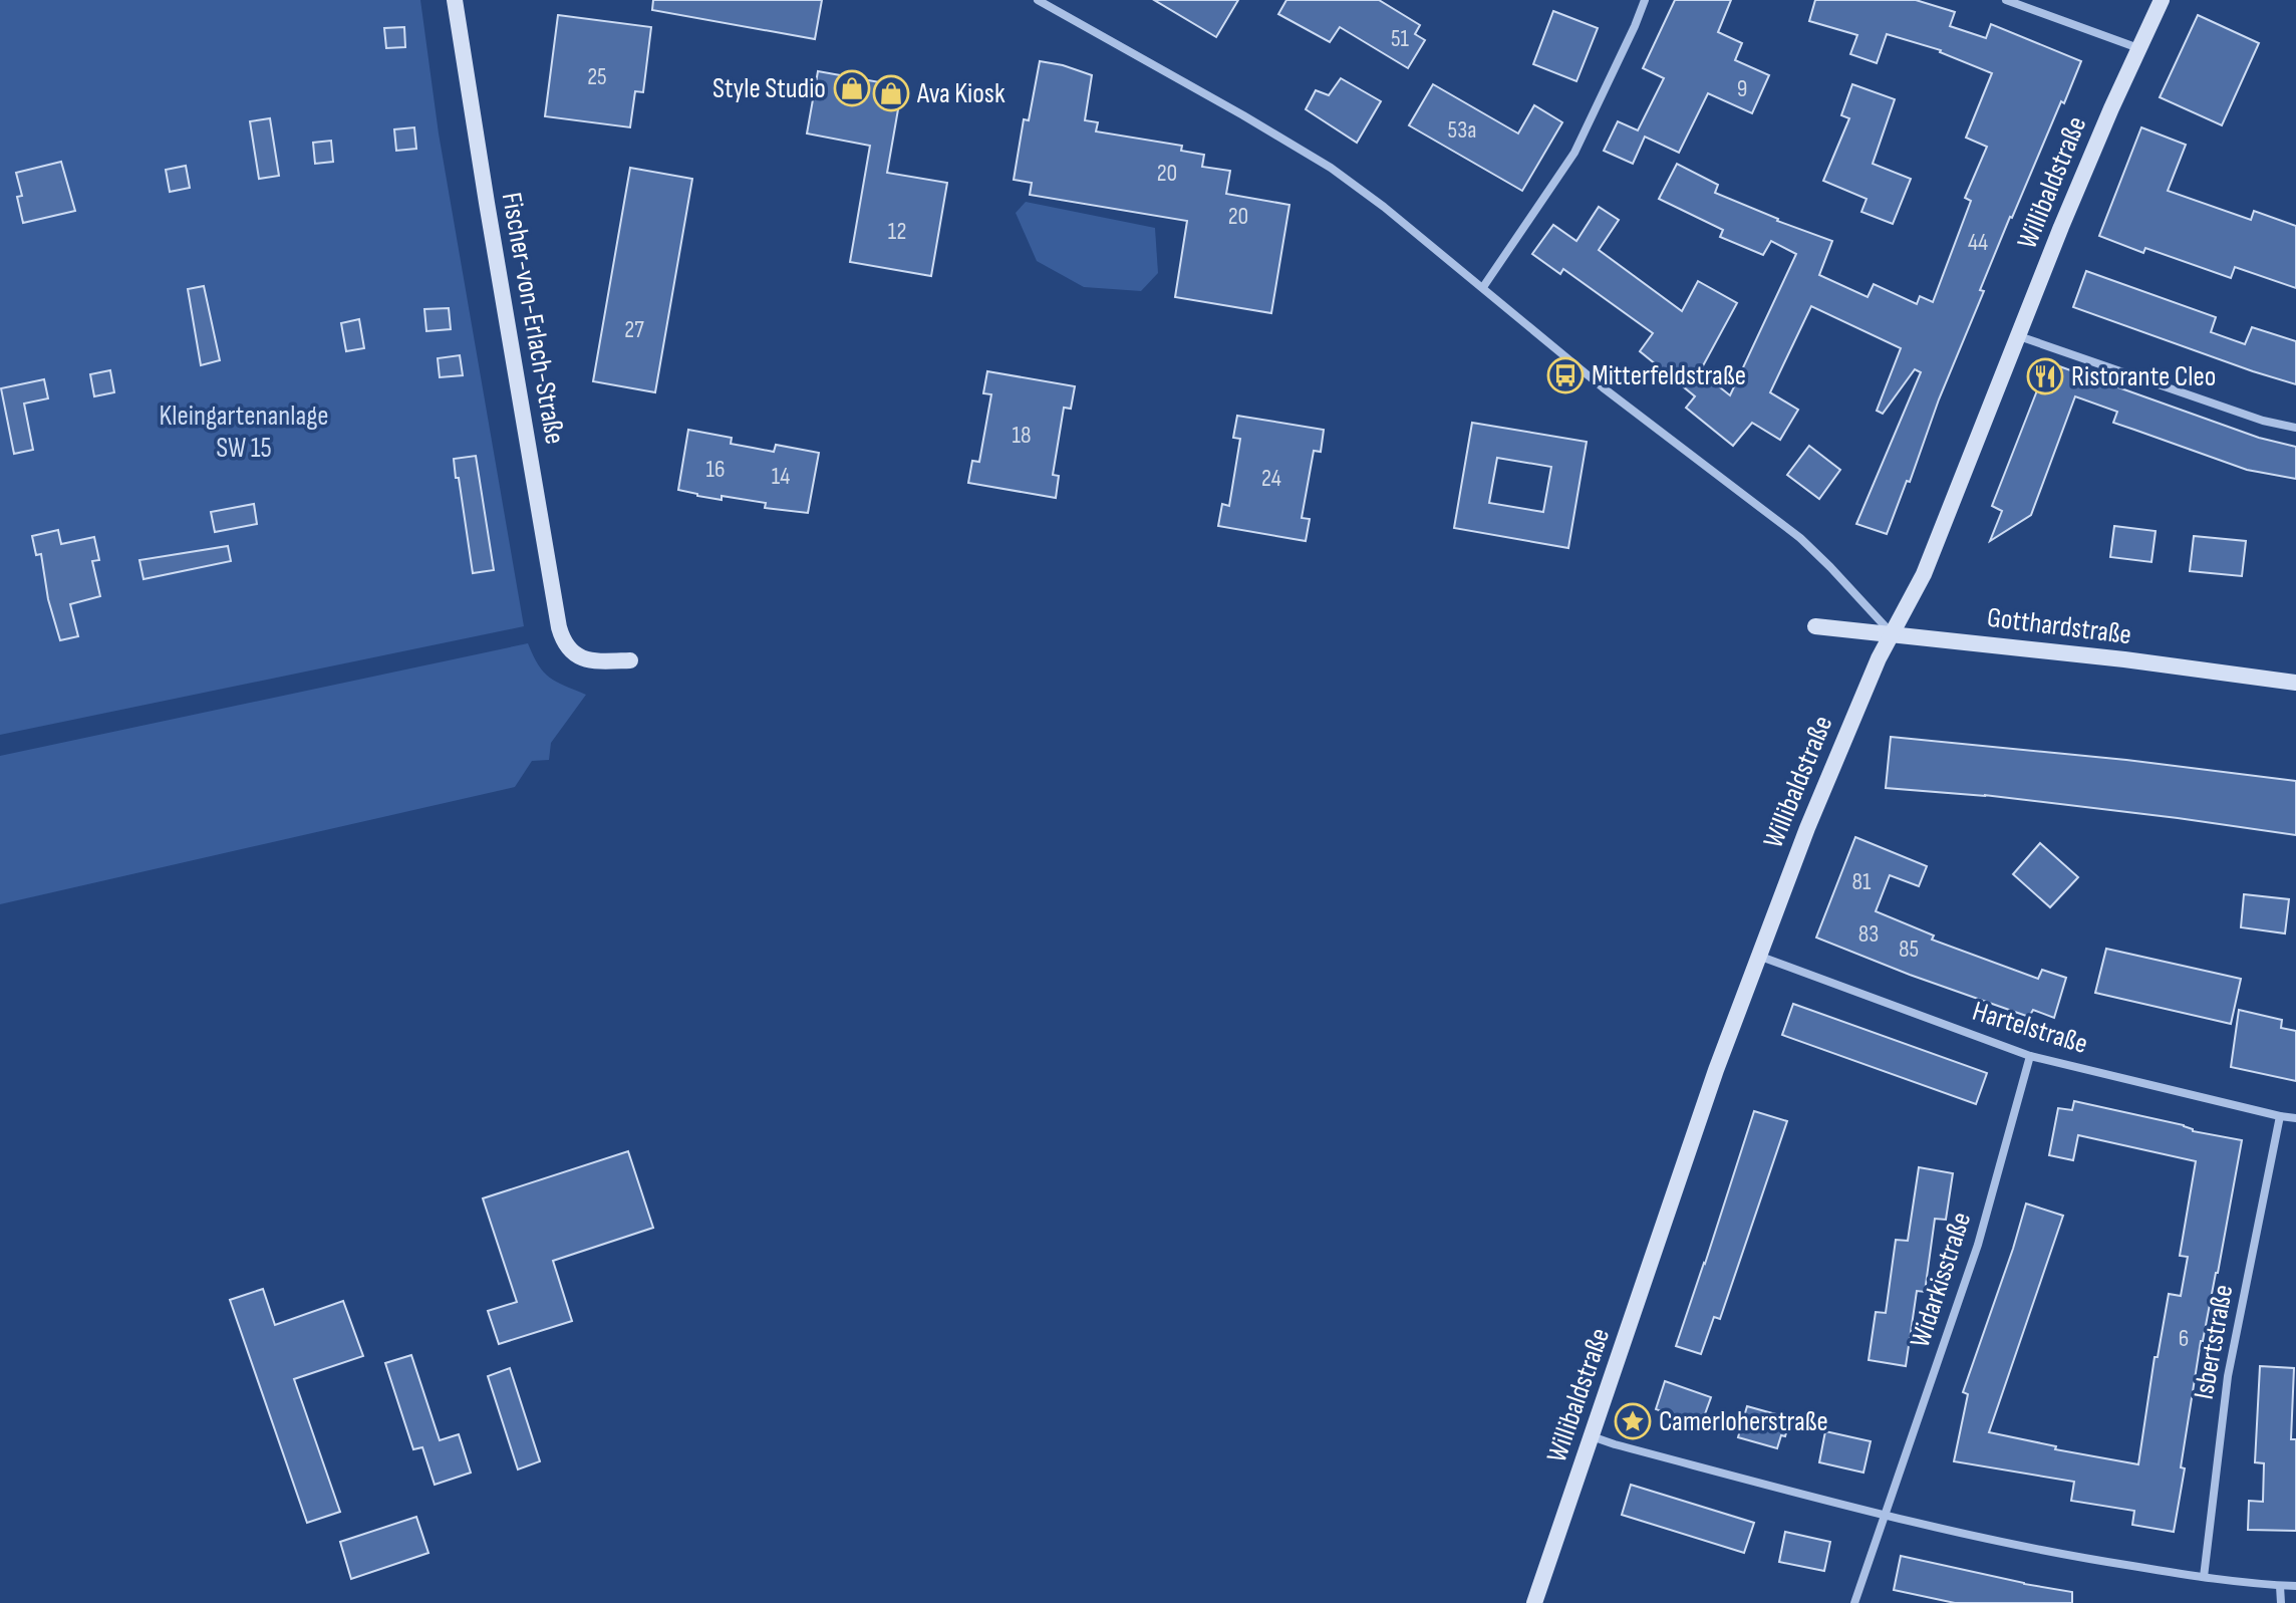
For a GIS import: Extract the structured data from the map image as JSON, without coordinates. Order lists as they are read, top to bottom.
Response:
{
  "streets": {
    "street": [
      "Willibaldstraße",
      "Fischer-von-Erlach-Straße",
      "Gotthardstraße",
      "Hartelstraße",
      "Widarkisstraße",
      "Isbertstraße"
    ]
  },
  "crossings": [
    ["Willibaldstraße", "Gotthardstraße"],
    ["Willibaldstraße", "Hartelstraße"],
    ["Hartelstraße", "Widarkisstraße"],
    ["Hartelstraße", "Isbertstraße"]
  ],
  "parks": ["Kleingartenanlage SW 15"],
  "places": {
    "shop": ["Style Studio", "Ava Kiosk"],
    "bus stop": ["Mitterfeldstraße"],
    "restaurant": ["Ristorante Cleo"],
    "place": ["Camerloherstraße"]
  },
  "house_numbers": [
    "51",
    "25",
    "9",
    "53a",
    "20",
    "20",
    "12",
    "44",
    "27",
    "18",
    "16",
    "14",
    "24",
    "81",
    "83",
    "85",
    "6"
  ]
}
